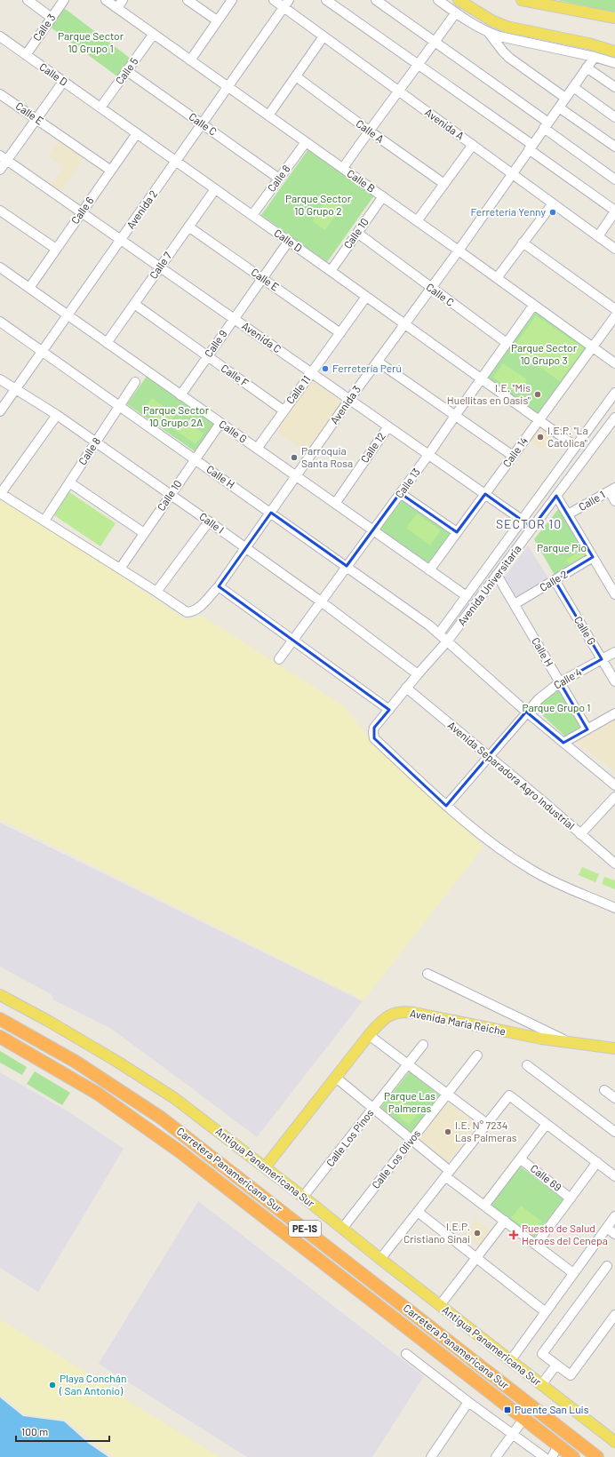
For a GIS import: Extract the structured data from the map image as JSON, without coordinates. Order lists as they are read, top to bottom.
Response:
{
  "streets": {
    "highway": ["Carretera Panamericana Sur", "PE-1S"],
    "main road": ["Avenida María Reiche", "Antigua Panamericana Sur"],
    "street": [
      "Calle 3",
      "Calle 5",
      "Calle D",
      "Calle E",
      "Calle C",
      "Avenida A",
      "Calle A",
      "Calle 8",
      "Calle B",
      "Avenida 2",
      "Calle 6",
      "Calle 10",
      "Calle 7",
      "Avenida C",
      "Calle 9",
      "Calle F",
      "Calle 11",
      "Avenida 3",
      "Calle G",
      "Calle 12",
      "Calle 14",
      "Calle H",
      "Calle 13",
      "Calle 1",
      "Calle I",
      "Calle 2",
      "Avenida Universitaria",
      "Calle 4",
      "Avenida Separadora Agro Industrial",
      "Calle Los Pinos",
      "Calle Los Olivos",
      "Calle 69"
    ]
  },
  "crossings": [
    ["Calle 3", "Calle D"],
    ["Calle 5", "Calle D"],
    ["Calle 5", "Calle C"],
    ["Calle 5", "Calle B"],
    ["Calle D", "Calle 8"],
    ["Calle D", "Avenida 2"],
    ["Calle D", "Calle 6"],
    ["Calle D", "Calle 10"],
    ["Calle D", "Calle 7"],
    ["Calle D", "Calle 9"],
    ["Calle D", "Calle 11"],
    ["Calle D", "Avenida 3"],
    ["Calle D", "Calle 14"],
    ["Calle D", "Calle 13"],
    ["Calle D", "Avenida Universitaria"],
    ["Calle E", "Calle 6"],
    ["Calle E", "Calle 7"],
    ["Calle E", "Calle 9"],
    ["Calle E", "Calle 11"],
    ["Calle C", "Calle 8"],
    ["Calle C", "Avenida 2"],
    ["Calle C", "Calle 10"],
    ["Calle C", "Avenida 3"],
    ["Calle C", "Calle 13"],
    ["Avenida A", "Avenida 2"],
    ["Avenida A", "Avenida 3"],
    ["Calle 8", "Calle B"],
    ["Calle 8", "Calle H"],
    ["Calle 8", "Calle I"],
    ["Calle B", "Avenida 2"],
    ["Calle B", "Calle 10"],
    ["Calle B", "Avenida 3"],
    ["Calle B", "Calle 14"],
    ["Calle B", "Calle 13"],
    ["Avenida 2", "Avenida C"],
    ["Avenida 2", "Calle G"],
    ["Avenida 2", "Calle H"],
    ["Avenida 2", "Calle I"],
    ["Calle 6", "Avenida C"],
    ["Calle 6", "Calle G"],
    ["Calle 10", "Calle G"],
    ["Calle 10", "Calle H"],
    ["Calle 10", "Calle I"],
    ["Calle 7", "Avenida C"],
    ["Calle 7", "Calle F"],
    ["Calle 7", "Calle G"],
    ["Avenida C", "Calle 9"],
    ["Avenida C", "Calle 11"],
    ["Avenida C", "Avenida 3"],
    ["Avenida C", "Calle 12"],
    ["Avenida C", "Calle 14"],
    ["Avenida C", "Calle 13"],
    ["Avenida C", "Avenida Universitaria"],
    ["Calle 9", "Calle F"],
    ["Calle 9", "Calle G"],
    ["Calle F", "Calle 11"],
    ["Calle 11", "Calle G"],
    ["Avenida 3", "Calle G"],
    ["Avenida 3", "Calle H"],
    ["Avenida 3", "Calle I"],
    ["Calle G", "Calle 12"],
    ["Calle G", "Calle 14"],
    ["Calle G", "Calle 13"],
    ["Calle G", "Calle 2"],
    ["Calle G", "Avenida Universitaria"],
    ["Calle G", "Calle 4"],
    ["Calle H", "Calle 13"],
    ["Calle H", "Calle 2"],
    ["Calle H", "Avenida Universitaria"],
    ["Calle H", "Calle 4"],
    ["Calle 13", "Calle I"],
    ["Calle I", "Avenida Universitaria"],
    ["Avenida Universitaria", "Calle 4"],
    ["Avenida Universitaria", "Avenida Separadora Agro Industrial"],
    ["Calle 4", "Avenida Separadora Agro Industrial"],
    ["Avenida María Reiche", "Antigua Panamericana Sur"],
    ["Calle Los Pinos", "Antigua Panamericana Sur"],
    ["Calle Los Olivos", "Antigua Panamericana Sur"]
  ],
  "districts": ["SECTOR 10"],
  "parks": [
    "Parque Sector 10 Grupo 1",
    "Parque Sector 10 Grupo 2",
    "Parque Sector 10 Grupo 3",
    "Parque Sector 10 Grupo 2A",
    "Parque Pio",
    "Parque Grupo 1",
    "Parque Las Palmeras"
  ],
  "places": {
    "other": [
      "Ferretería Yenny",
      "Ferretería Perú",
      "I.E. \"Mis Huellitas en Oasis\"",
      "I.E.P. \"La Católica\"",
      "Parroquia Santa Rosa",
      "I.E. N° 7234 Las Palmeras",
      "I.E.P. Cristiano Sinai",
      "Playa Conchán ( San Antonio)"
    ],
    "health": ["Puesto de Salud Heroes del Cenepa"],
    "transit": ["Puente San Luis"]
  },
  "scale_bar": "100 m"
}
